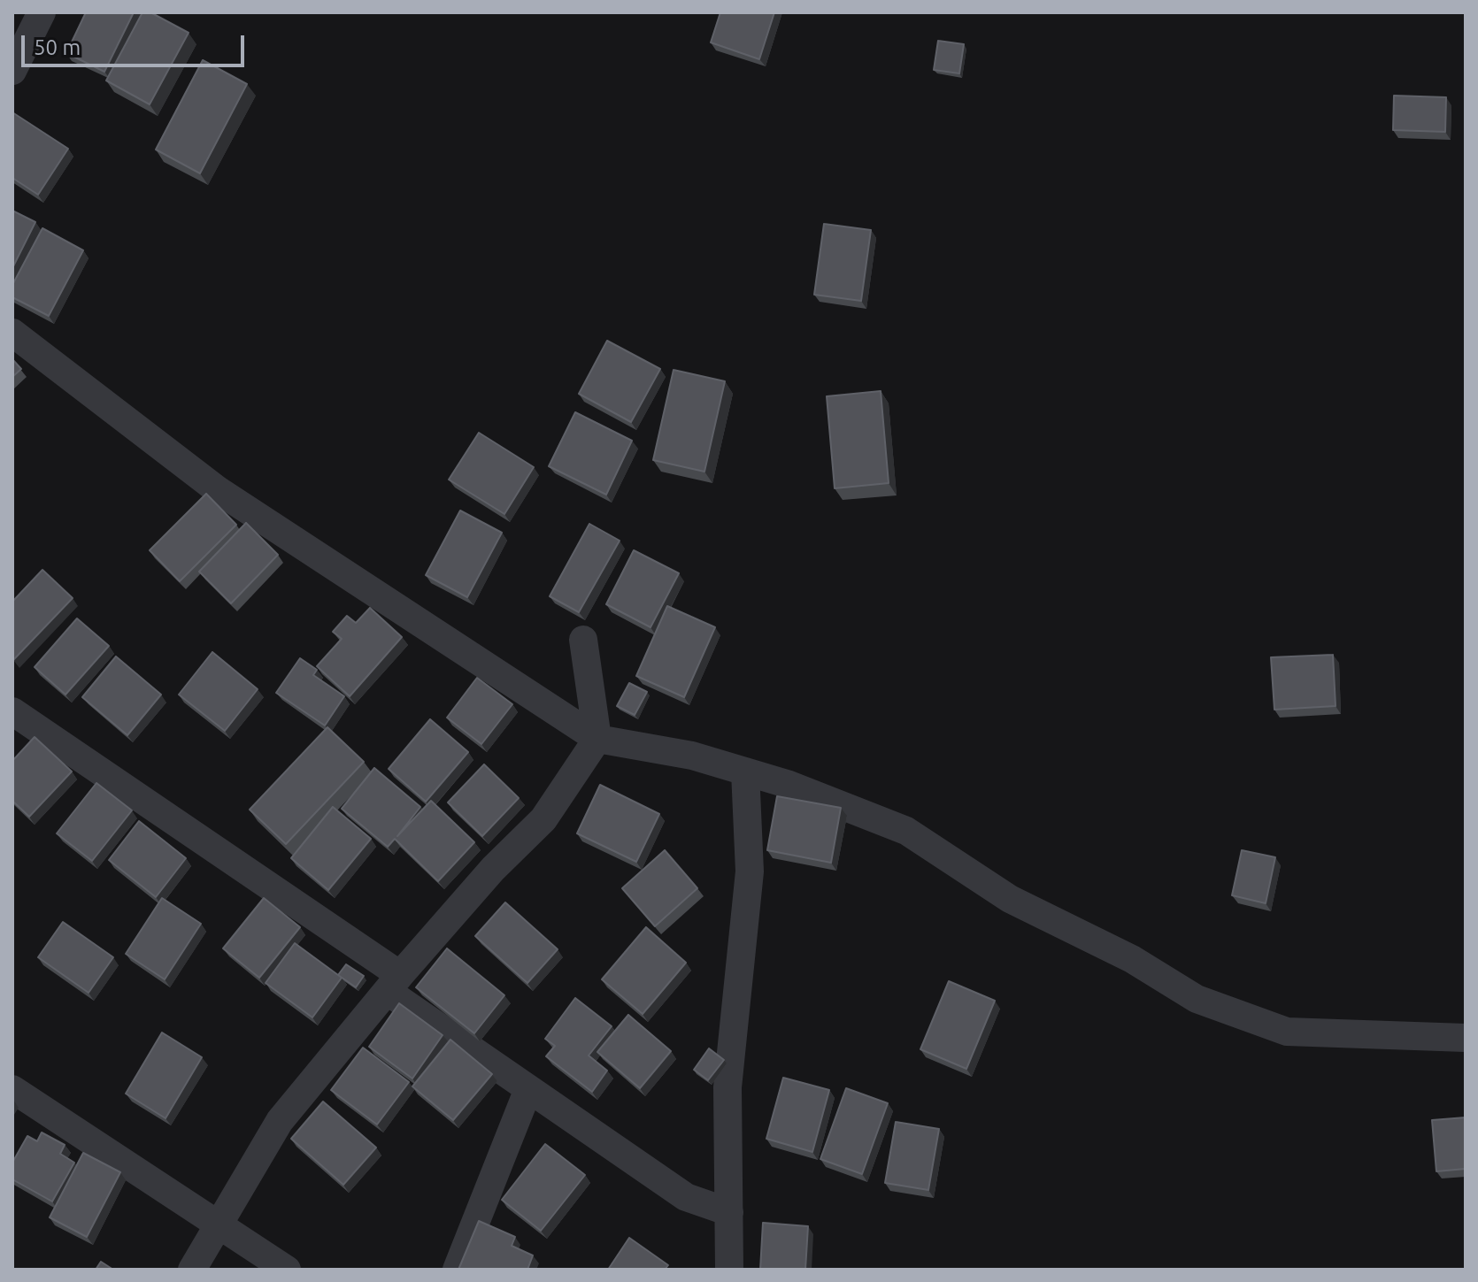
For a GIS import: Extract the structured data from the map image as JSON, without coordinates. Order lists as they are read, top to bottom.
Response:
{
  "scale_bar": "50 m"
}
